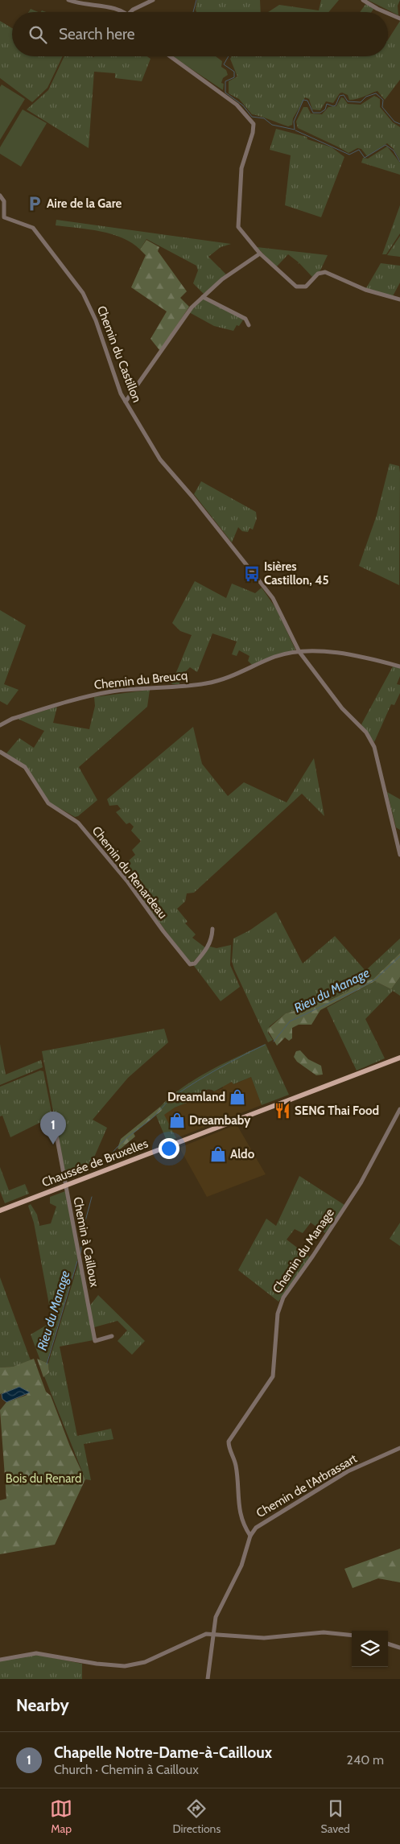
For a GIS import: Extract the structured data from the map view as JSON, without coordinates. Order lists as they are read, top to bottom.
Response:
{
  "streets": {
    "main road": ["Chaussée de Bruxelles"],
    "street": [
      "Chemin du Castillon",
      "Chemin du Breucq",
      "Chemin du Renardeau",
      "Chemin à Cailloux",
      "Chemin du Manage",
      "Chemin de l'Arbrassart"
    ]
  },
  "crossings": [
    ["Chemin du Castillon", "Chemin du Breucq"],
    ["Chaussée de Bruxelles", "Chemin à Cailloux"],
    ["Chemin du Manage", "Chemin de l'Arbrassart"]
  ],
  "water": ["Rieu du Manage"],
  "parks": ["Bois du Renard"],
  "places": {
    "parking": ["Aire de la Gare"],
    "bus stop": ["Isières Castillon, 45"],
    "shop": ["Dreamland", "Dreambaby", "Aldo"],
    "restaurant": ["SENG Thai Food"]
  },
  "page": {
    "search": "Search here",
    "pins": "1",
    "heading": "Nearby",
    "list": [
      {
        "mark": "1",
        "name": "Chapelle Notre-Dame-à-Cailloux",
        "note": "Church · Chemin à Cailloux",
        "value": "240 m"
      }
    ],
    "nav": ["Map", "Directions", "Saved"]
  }
}
